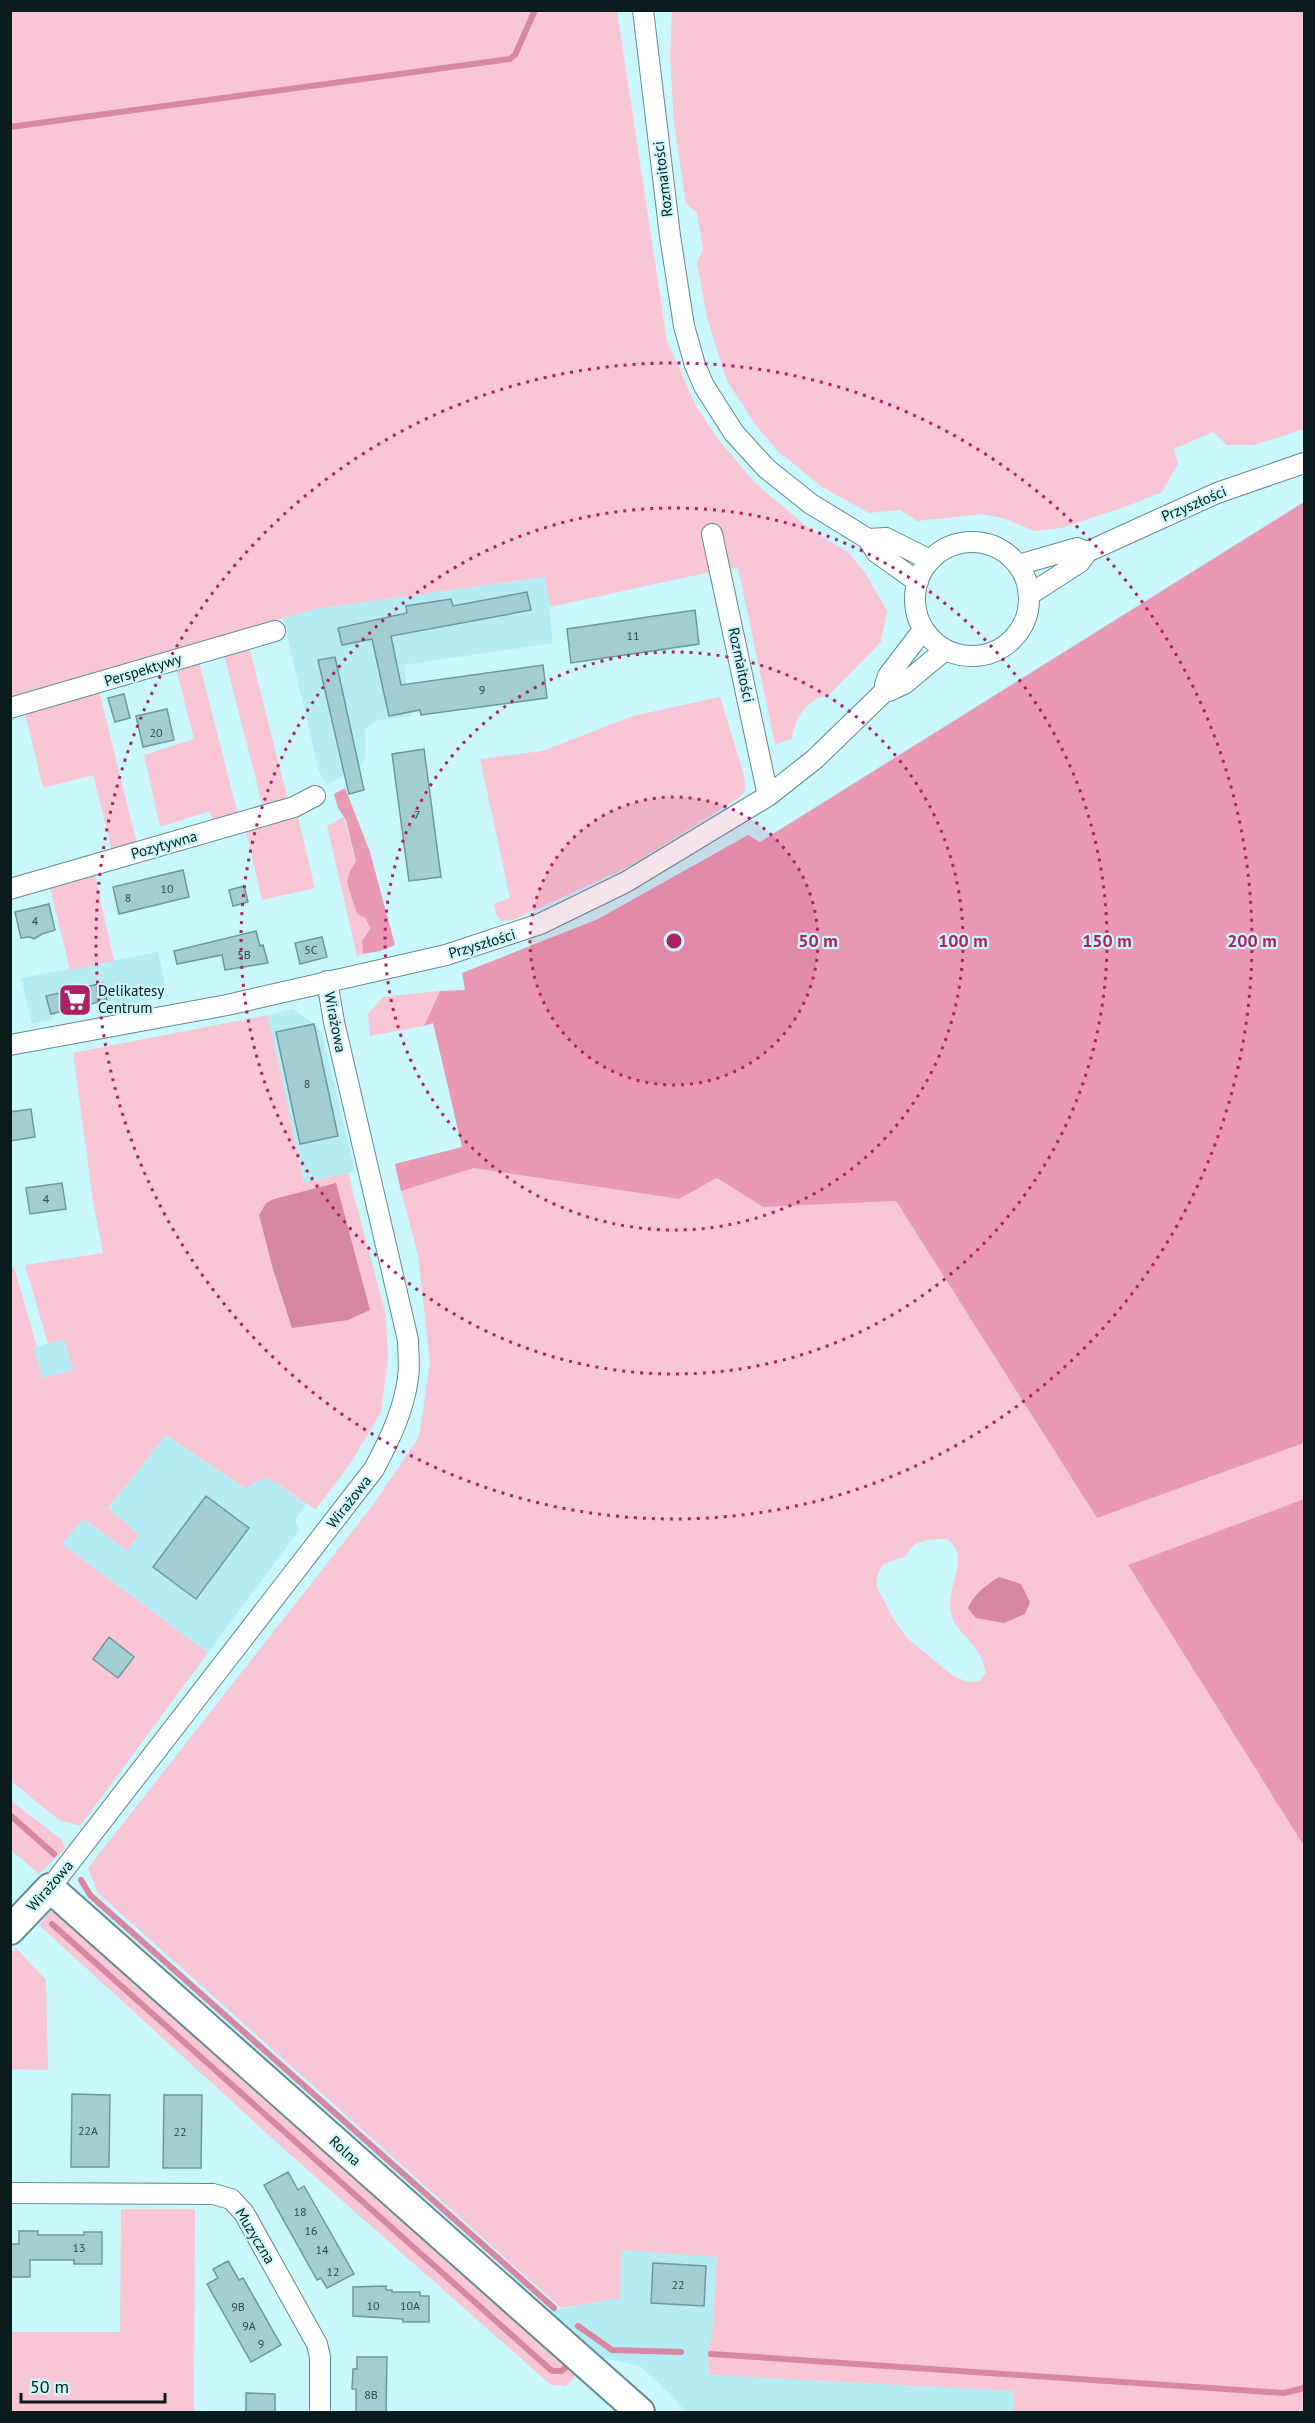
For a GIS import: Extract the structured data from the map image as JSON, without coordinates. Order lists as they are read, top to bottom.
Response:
{
  "streets": {
    "street": [
      "Rozmaitości",
      "Przyszłości",
      "Perspektywy",
      "Pozytywna",
      "Wirażowa",
      "Rolna",
      "Muzyczna"
    ]
  },
  "crossings": [
    ["Rozmaitości", "Przyszłości"],
    ["Przyszłości", "Wirażowa"],
    ["Wirażowa", "Rolna"]
  ],
  "places": {
    "supermarket": ["Delikatesy Centrum"]
  },
  "house_numbers": [
    "11",
    "9",
    "20",
    "7",
    "10",
    "8",
    "4",
    "5C",
    "5B",
    "8",
    "4",
    "22A",
    "22",
    "18",
    "16",
    "13",
    "14",
    "12",
    "22",
    "10",
    "10A",
    "9B",
    "9A",
    "9",
    "8B"
  ],
  "scale_bar": "50 m",
  "rings": [
    "50 m",
    "100 m",
    "150 m",
    "200 m"
  ]
}
